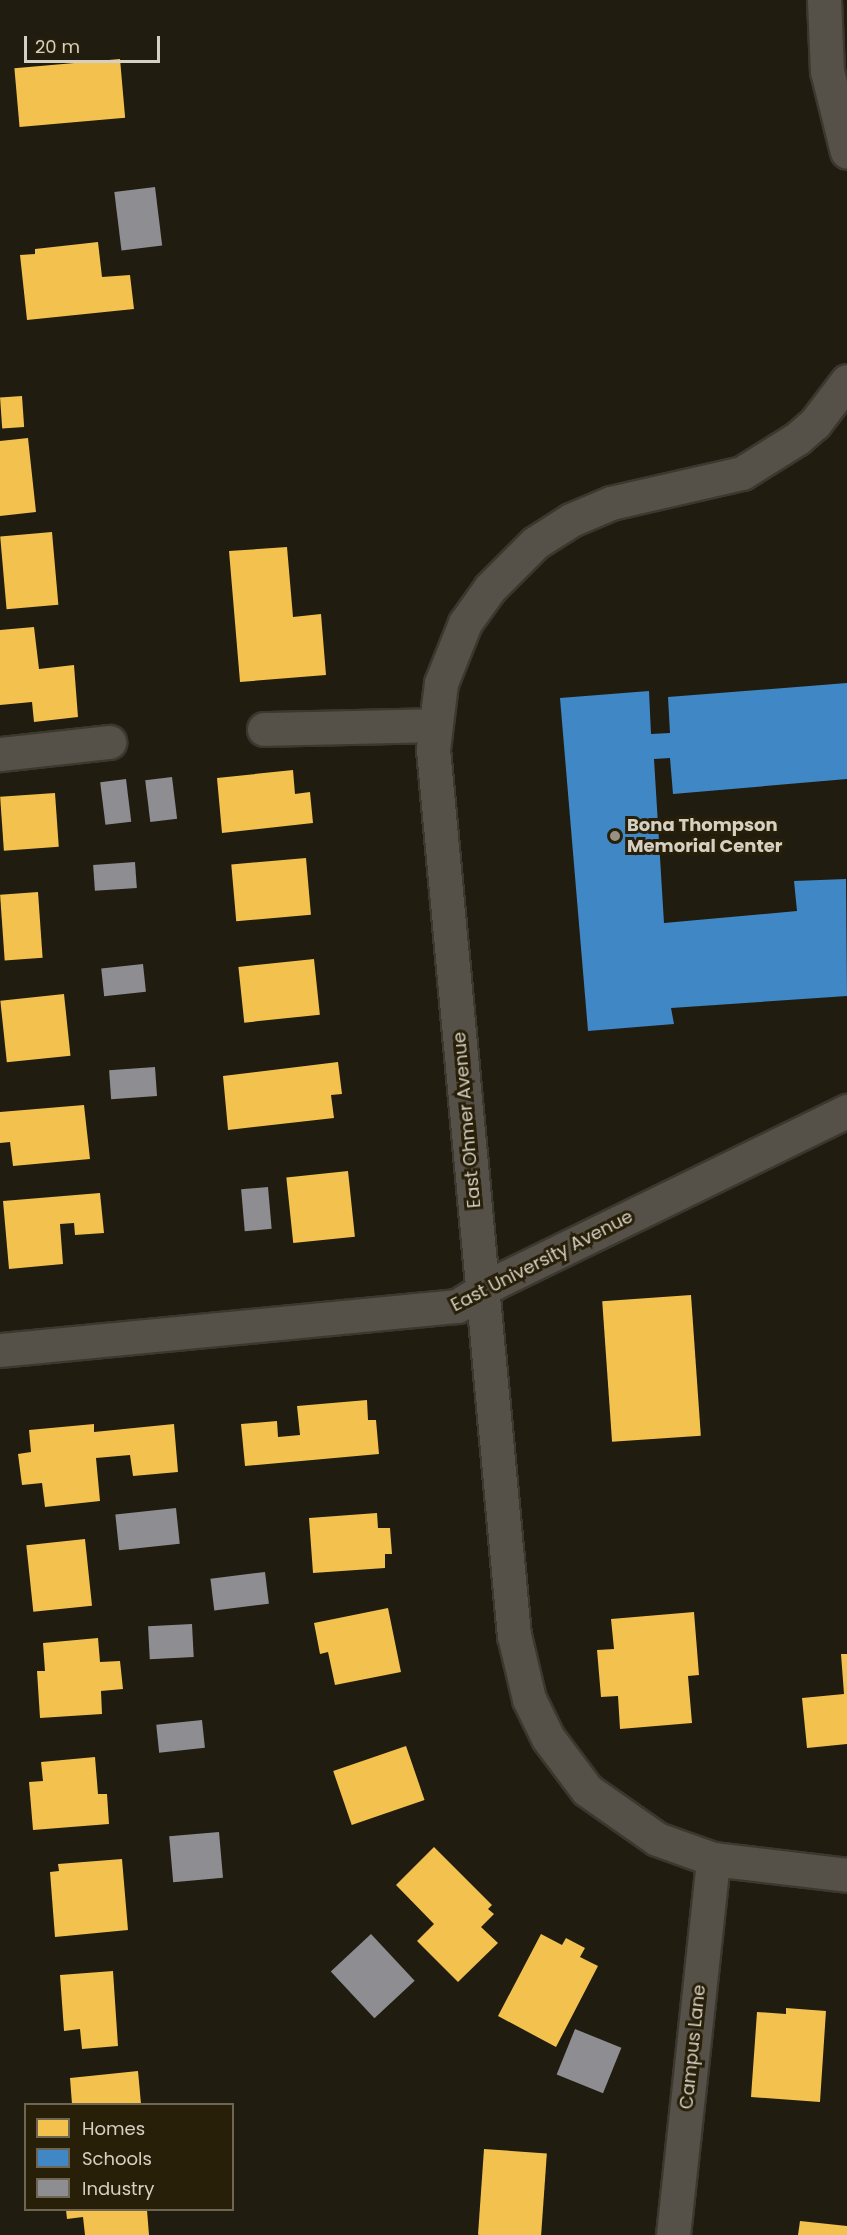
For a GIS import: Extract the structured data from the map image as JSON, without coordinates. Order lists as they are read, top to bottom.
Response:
{
  "streets": {
    "street": ["East Ohmer Avenue", "East University Avenue", "Campus Lane"]
  },
  "crossings": [
    ["East Ohmer Avenue", "East University Avenue"],
    ["East Ohmer Avenue", "Campus Lane"]
  ],
  "places": ["Bona Thompson Memorial Center"],
  "legend": ["Homes", "Schools", "Industry"],
  "scale_bar": "20 m"
}
